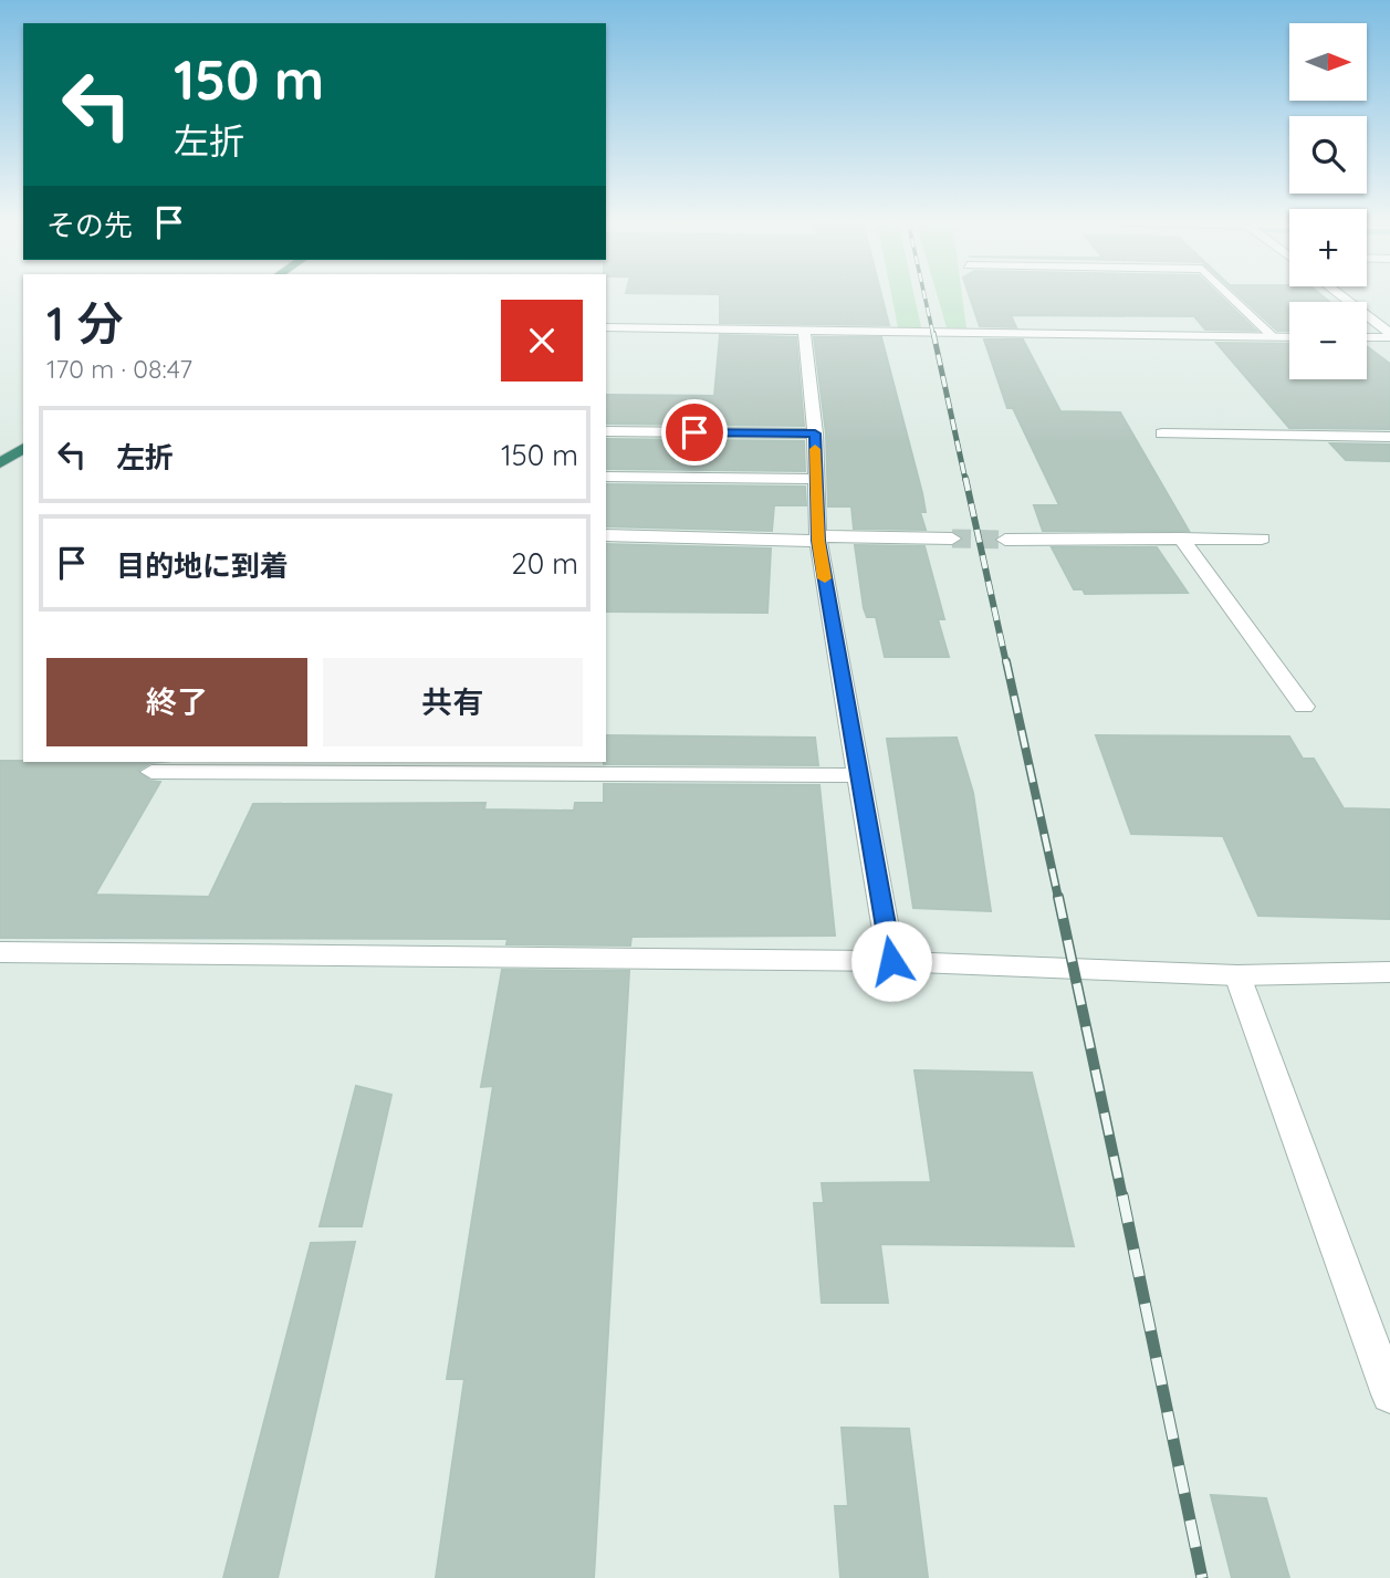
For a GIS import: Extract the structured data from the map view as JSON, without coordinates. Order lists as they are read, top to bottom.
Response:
{
  "north": "right",
  "page": {
    "map_buttons": ["+", "−"],
    "turn": ["150 m", "左折"],
    "then": "その先",
    "heading": ["1 分", "170 m · 08:47"],
    "list": [
      {
        "name": "左折",
        "value": "150 m"
      },
      {
        "name": "目的地に到着",
        "value": "20 m"
      }
    ],
    "buttons": ["終了", "共有"]
  }
}
